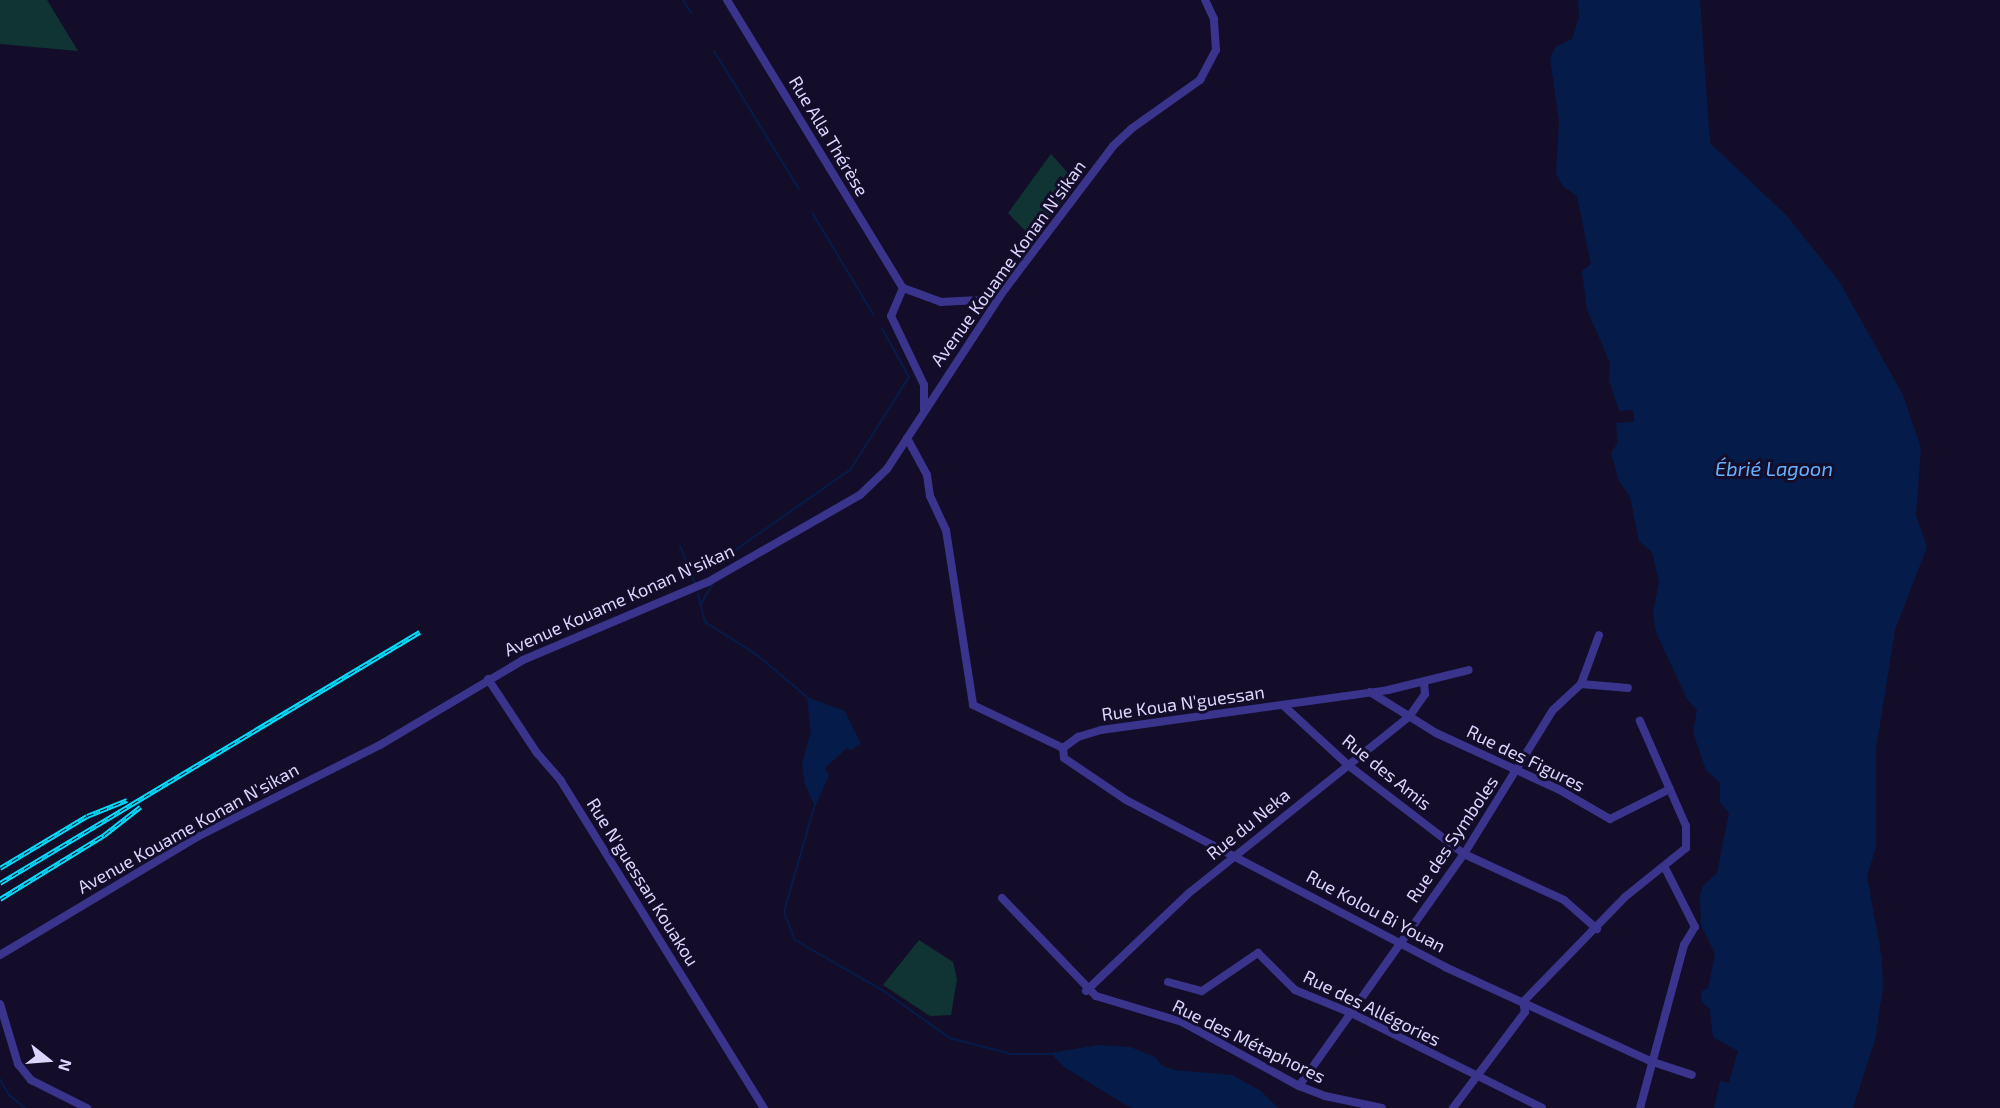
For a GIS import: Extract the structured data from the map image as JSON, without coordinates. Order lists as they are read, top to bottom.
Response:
{
  "streets": {
    "street": [
      "Rue Alla Thérèse",
      "Avenue Kouame Konan N'sikan",
      "Rue Koua N'guessan",
      "Rue des Figures",
      "Rue des Amis",
      "Rue du Neka",
      "Rue des Symboles",
      "Rue N'guessan Kouakou",
      "Rue Kolou Bi Youan",
      "Rue des Allégories",
      "Rue des Métaphores"
    ]
  },
  "crossings": [
    ["Avenue Kouame Konan N'sikan", "Rue N'guessan Kouakou"],
    ["Rue Koua N'guessan", "Rue des Figures"],
    ["Rue Koua N'guessan", "Rue des Amis"],
    ["Rue Koua N'guessan", "Rue du Neka"],
    ["Rue Koua N'guessan", "Rue Kolou Bi Youan"],
    ["Rue des Figures", "Rue du Neka"],
    ["Rue des Figures", "Rue des Symboles"],
    ["Rue des Amis", "Rue du Neka"],
    ["Rue des Amis", "Rue des Symboles"],
    ["Rue du Neka", "Rue Kolou Bi Youan"],
    ["Rue du Neka", "Rue des Métaphores"],
    ["Rue des Symboles", "Rue Kolou Bi Youan"],
    ["Rue des Symboles", "Rue des Allégories"],
    ["Rue des Symboles", "Rue des Métaphores"]
  ],
  "water": ["Ébrié Lagoon"],
  "north": "right"
}
